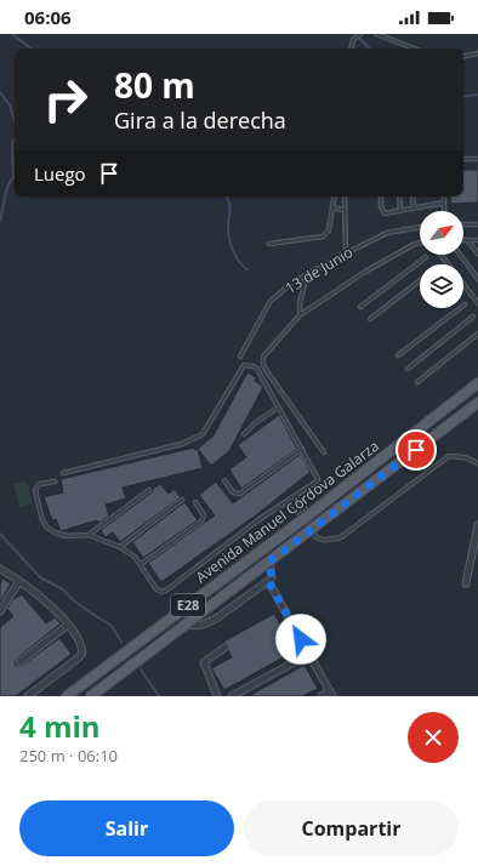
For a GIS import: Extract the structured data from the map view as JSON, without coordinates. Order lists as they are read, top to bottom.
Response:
{
  "streets": {
    "main road": ["Avenida Manuel Córdova Galarza", "E28"],
    "lane": ["13 de Junio"]
  },
  "north": "top right",
  "page": {
    "status": "06:06",
    "turn": ["80 m", "Gira a la derecha"],
    "then": "Luego",
    "heading": ["4 min", "250 m · 06:10"],
    "buttons": ["Salir", "Compartir"]
  }
}
